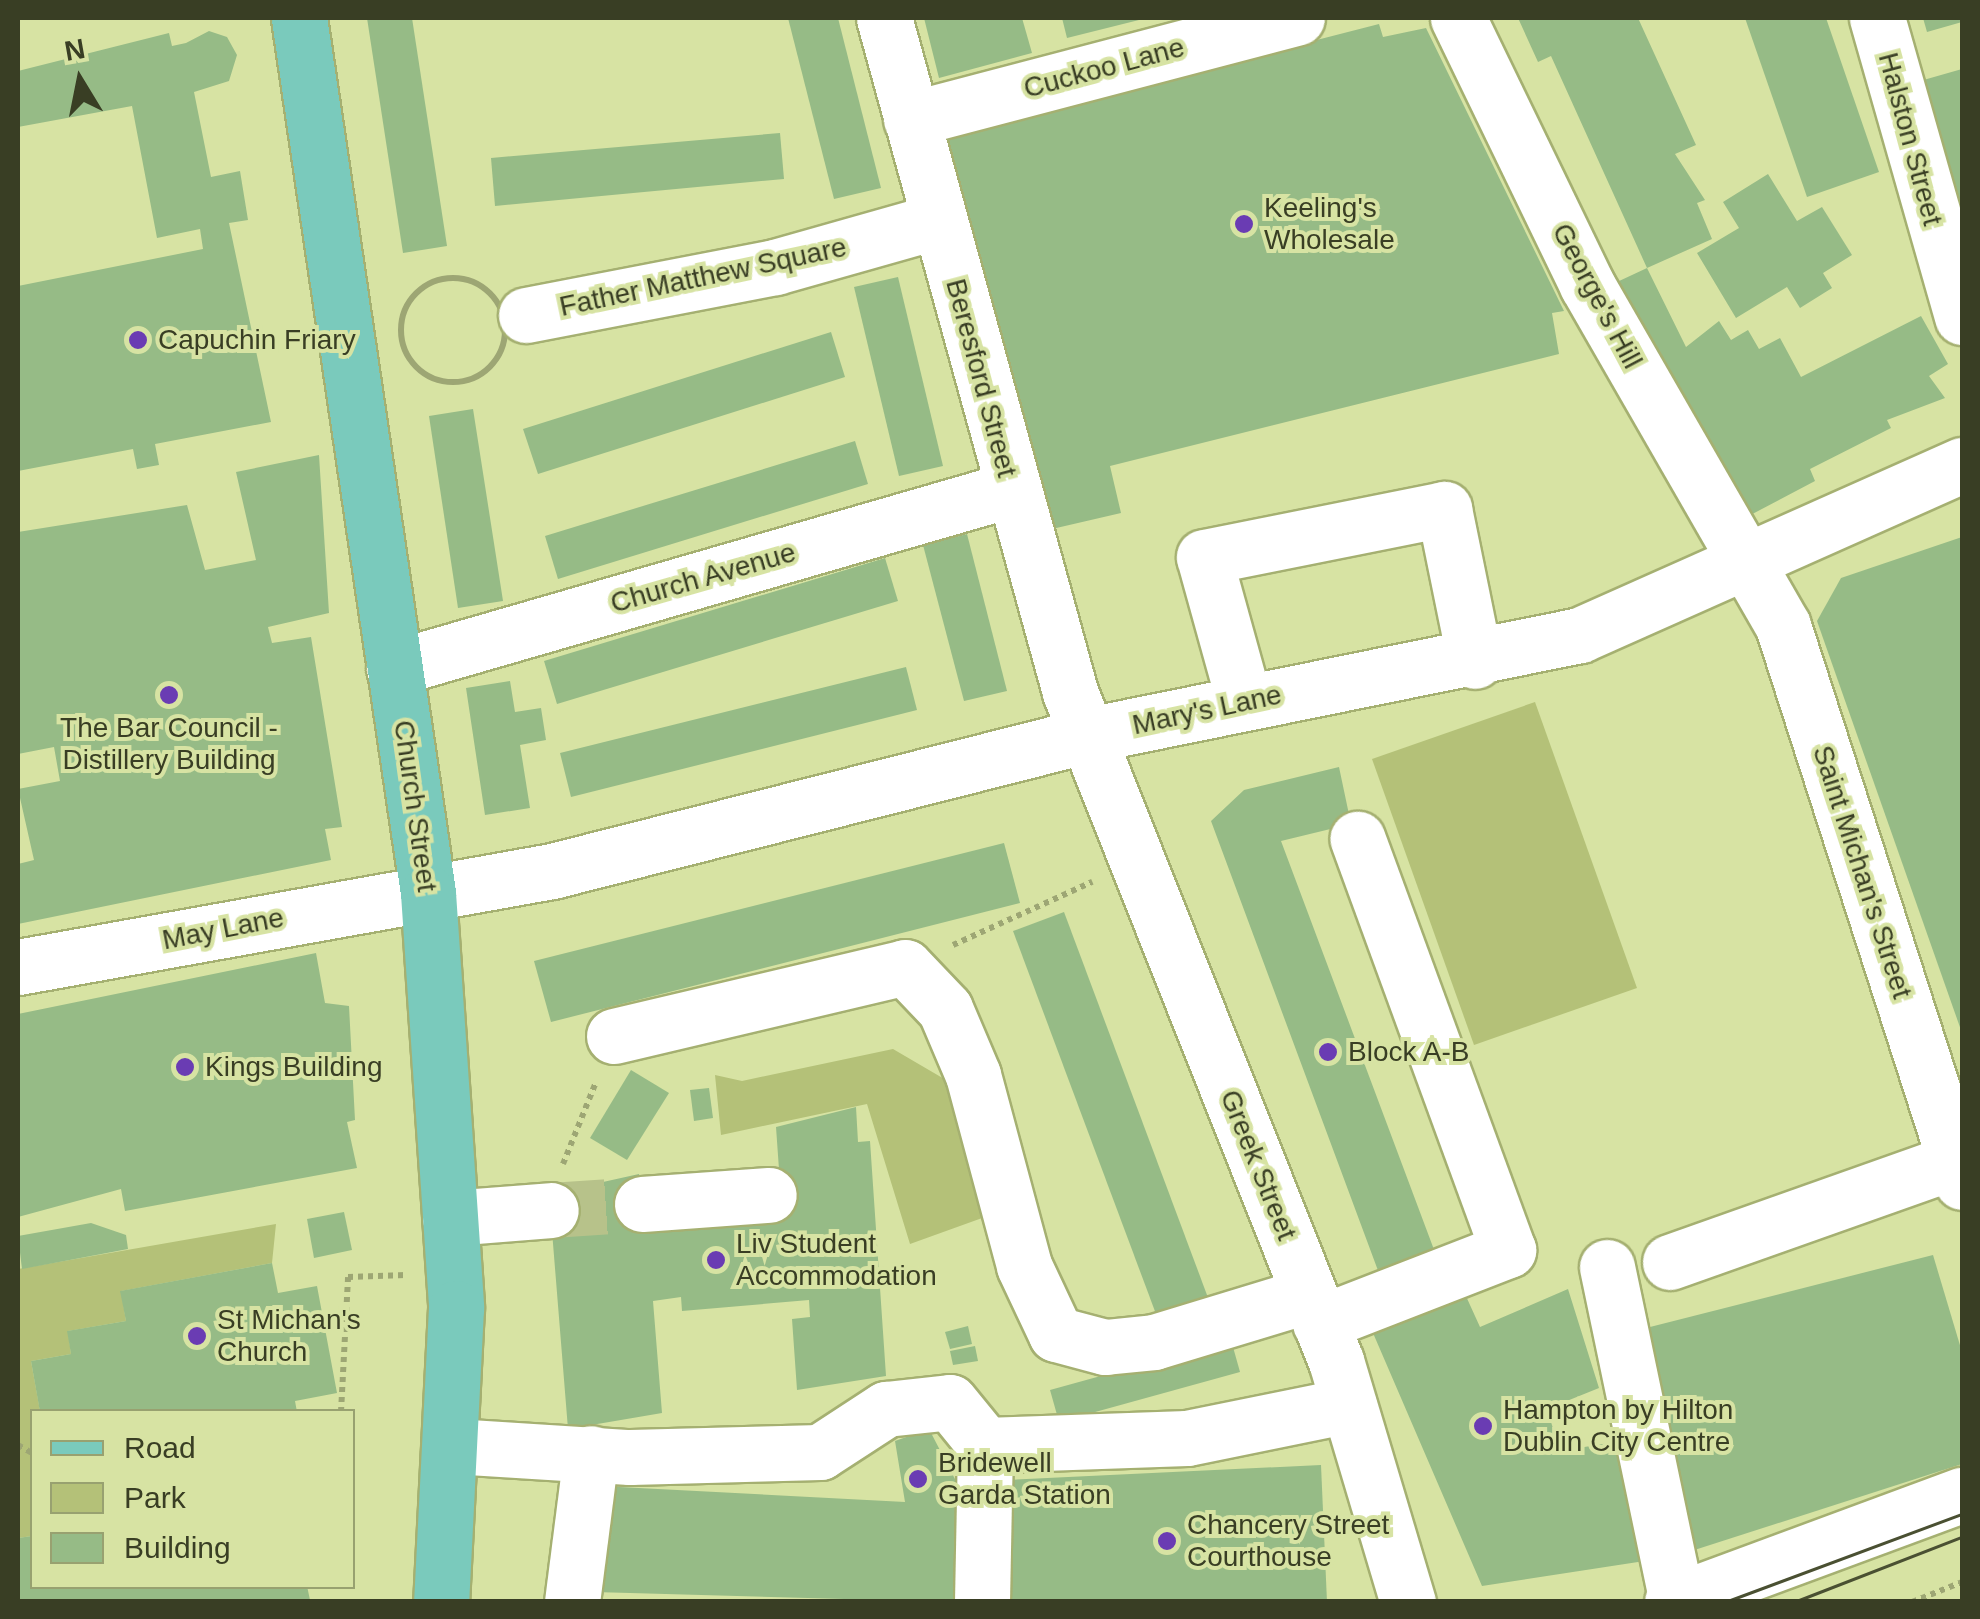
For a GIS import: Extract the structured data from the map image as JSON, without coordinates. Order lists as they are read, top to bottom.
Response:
{
  "streets": {
    "main road": ["Church Street"],
    "street": [
      "Cuckoo Lane",
      "Halston Street",
      "Father Matthew Square",
      "George's Hill",
      "Beresford Street",
      "Church Avenue",
      "Mary's Lane",
      "Saint Michan's Street",
      "May Lane",
      "Greek Street"
    ]
  },
  "crossings": [
    ["Cuckoo Lane", "Beresford Street"],
    ["Father Matthew Square", "Beresford Street"],
    ["George's Hill", "Mary's Lane"],
    ["George's Hill", "Saint Michan's Street"],
    ["Beresford Street", "Church Avenue"],
    ["Beresford Street", "Mary's Lane"],
    ["Beresford Street", "Greek Street"],
    ["Church Avenue", "Church Street"],
    ["Mary's Lane", "Church Street"],
    ["Mary's Lane", "Saint Michan's Street"],
    ["Mary's Lane", "May Lane"],
    ["Mary's Lane", "Greek Street"],
    ["Church Street", "May Lane"]
  ],
  "places": [
    "Keeling's Wholesale",
    "Capuchin Friary",
    "The Bar Council - Distillery Building",
    "Block A-B",
    "Kings Building",
    "Liv Student Accommodation",
    "St Michan's Church",
    "Hampton by Hilton Dublin City Centre",
    "Bridewell Garda Station",
    "Chancery Street Courthouse"
  ],
  "legend": ["Road", "Park", "Building"],
  "north": "top"
}
